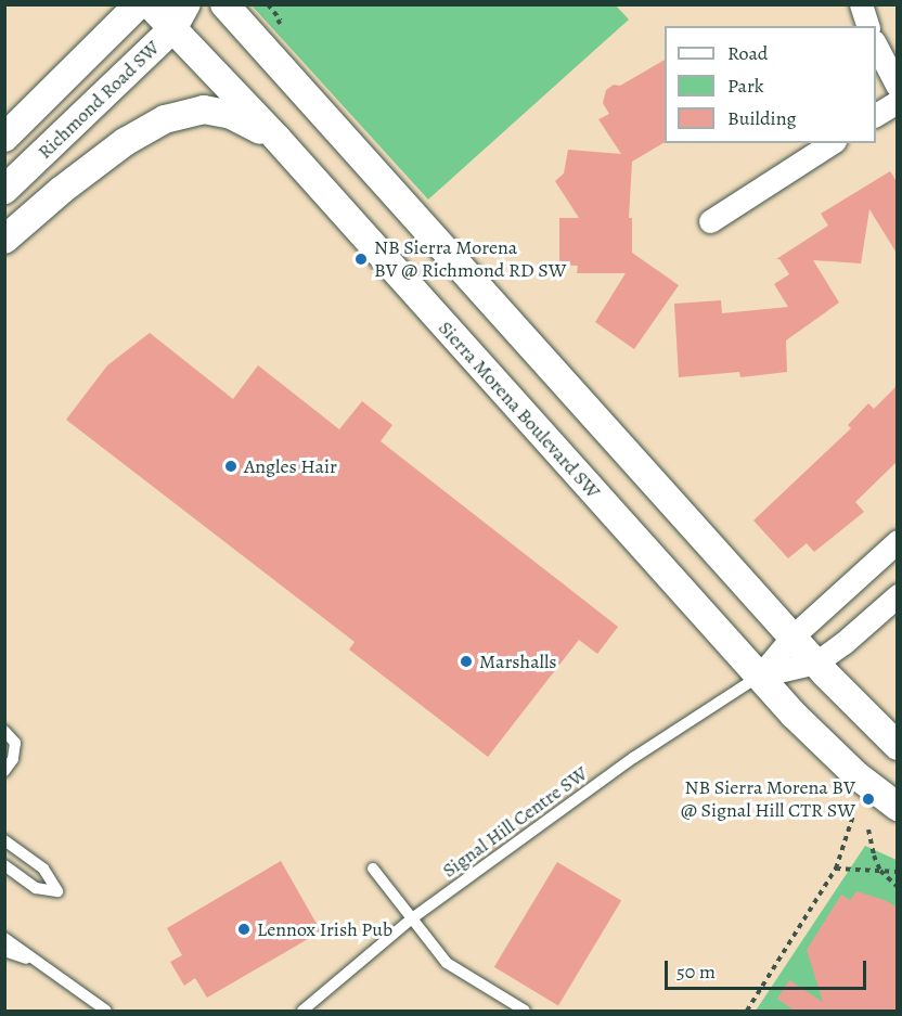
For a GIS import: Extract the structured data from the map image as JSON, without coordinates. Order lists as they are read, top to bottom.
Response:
{
  "streets": {
    "street": ["Richmond Road SW", "Sierra Morena Boulevard SW"],
    "lane": ["Signal Hill Centre SW"]
  },
  "crossings": [
    ["Richmond Road SW", "Sierra Morena Boulevard SW"],
    ["Sierra Morena Boulevard SW", "Signal Hill Centre SW"]
  ],
  "places": [
    "NB Sierra Morena BV @ Richmond RD SW",
    "Angles Hair",
    "Marshalls",
    "NB Sierra Morena BV @ Signal Hill CTR SW",
    "Lennox Irish Pub"
  ],
  "legend": ["Road", "Park", "Building"],
  "scale_bar": "50 m"
}
